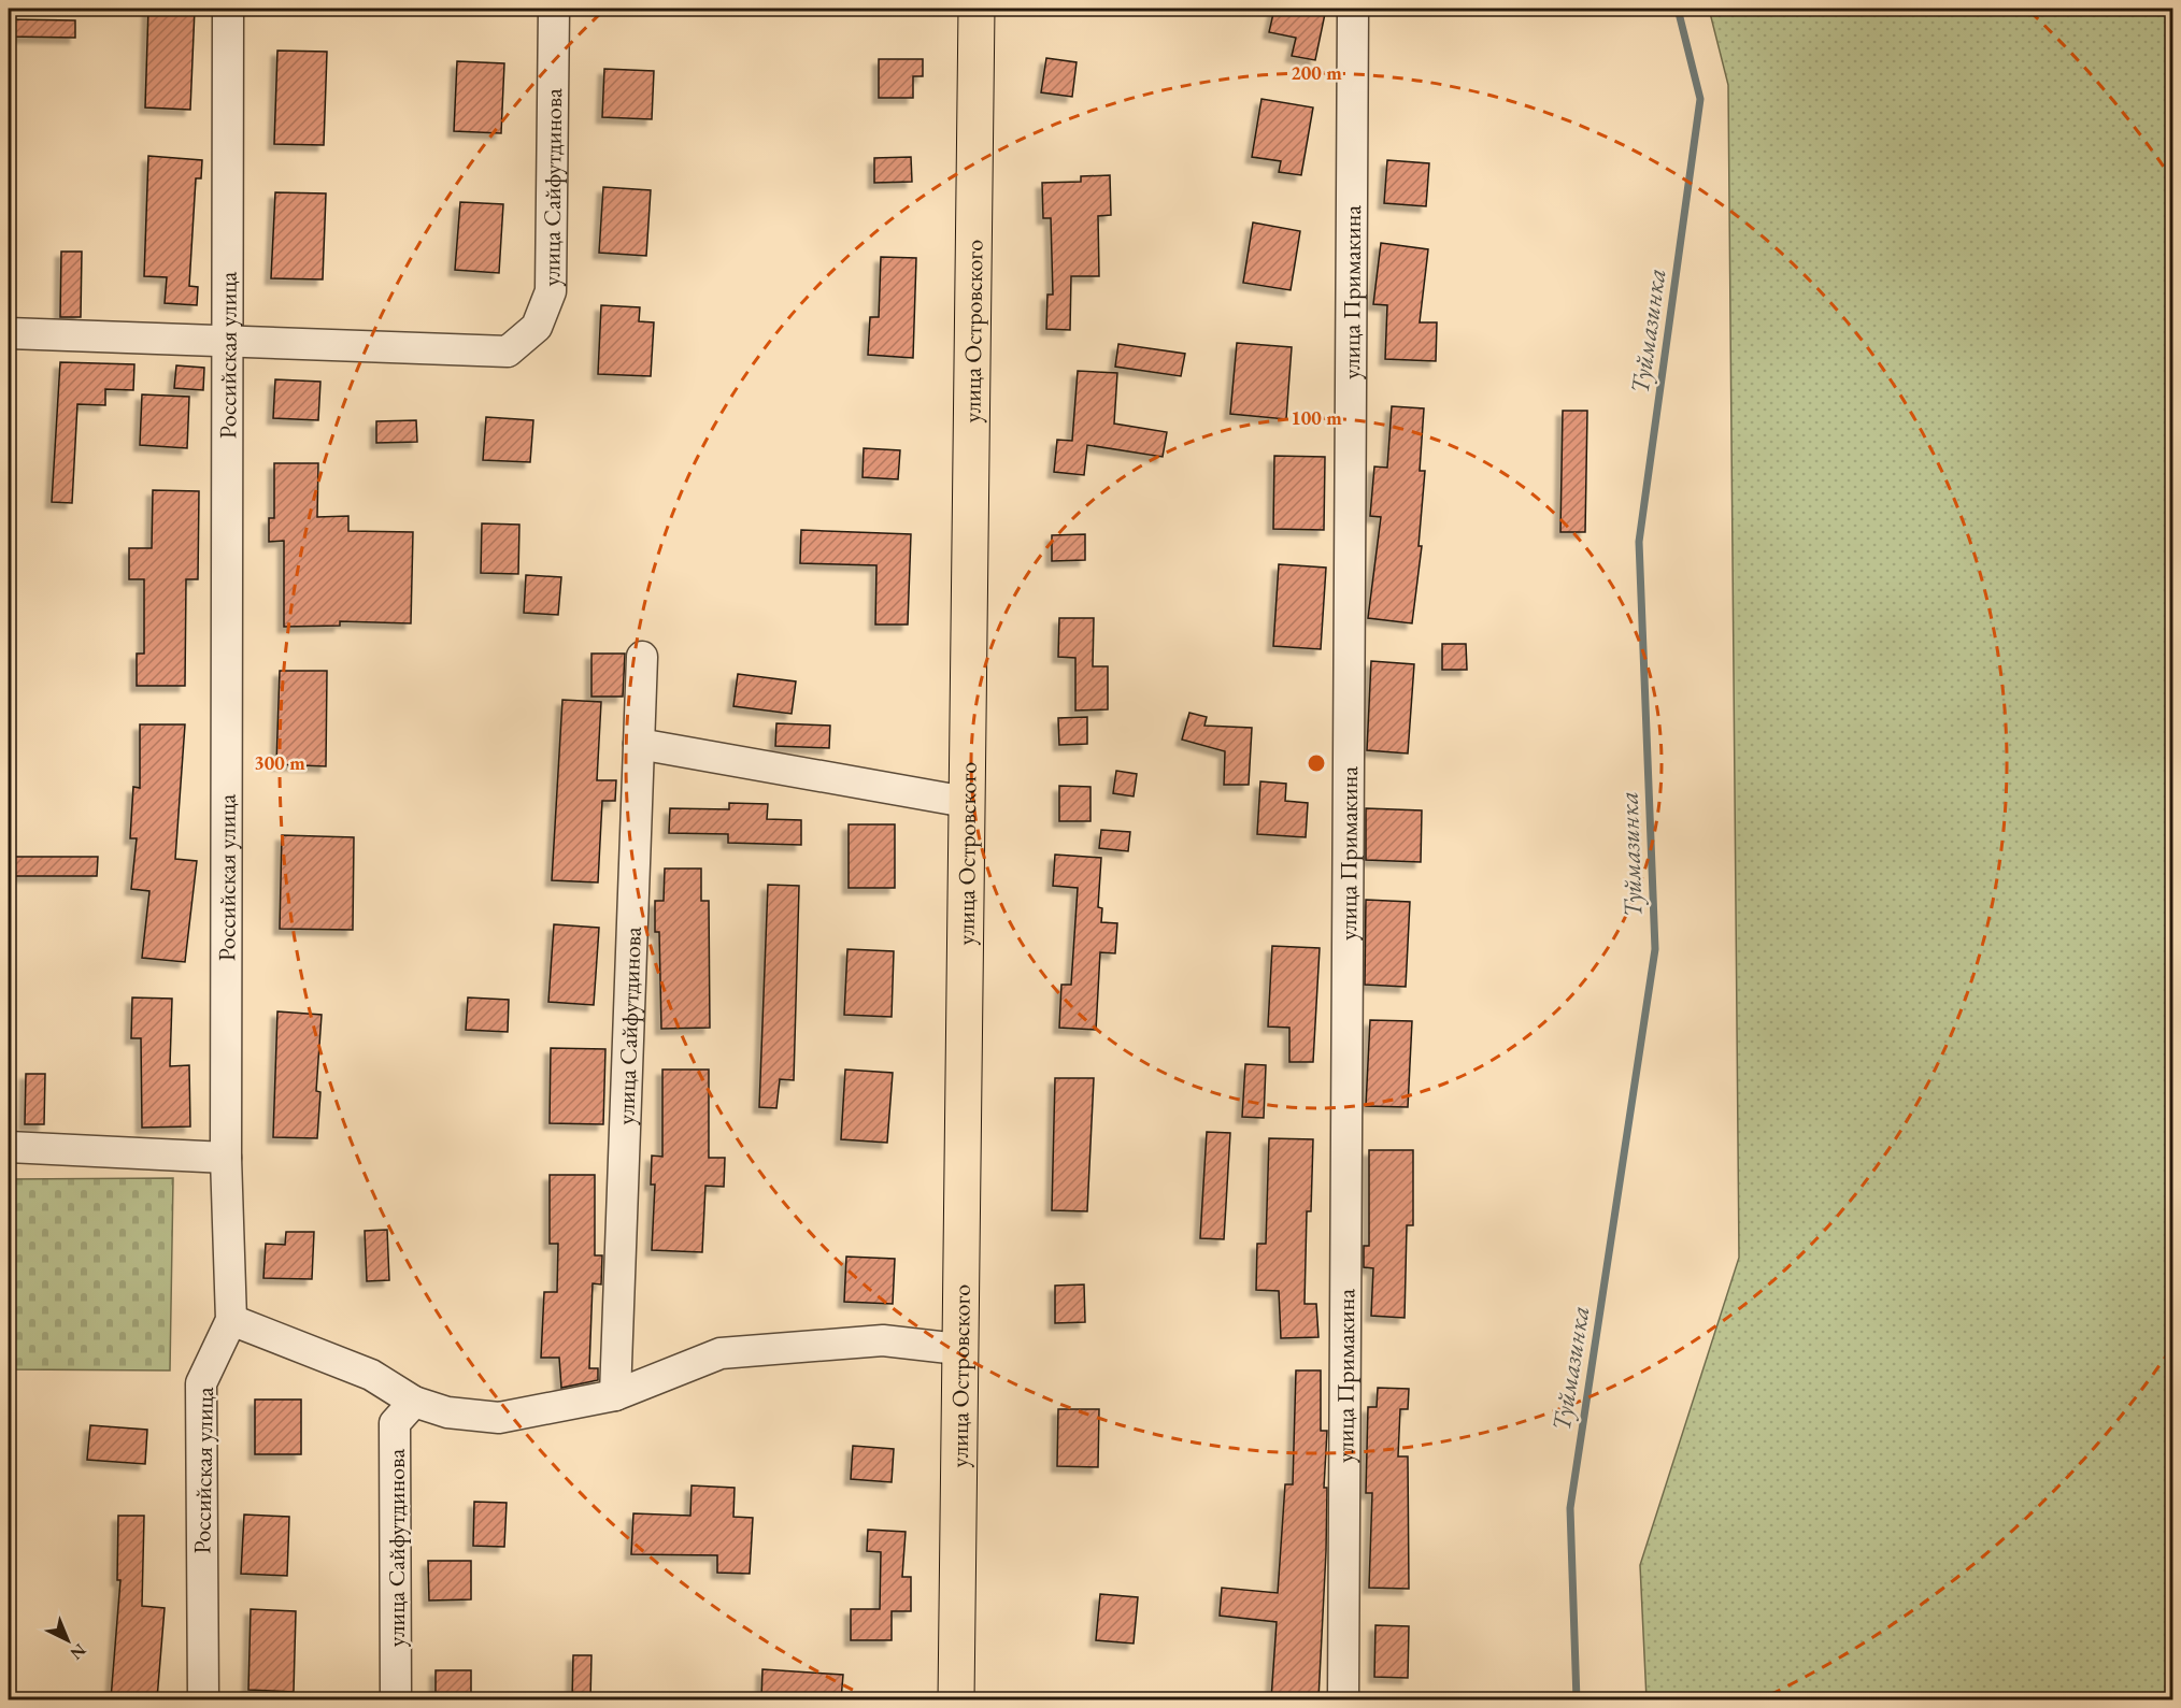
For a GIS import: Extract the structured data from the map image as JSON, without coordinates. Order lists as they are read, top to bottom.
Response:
{
  "streets": {
    "main road": ["улица Островского"],
    "street": ["улица Сайфутдинова", "улица Примакина", "Российская улица"]
  },
  "crossings": [
    ["улица Сайфутдинова", "Российская улица"]
  ],
  "water": ["Туймазинка"],
  "north": "bottom right",
  "rings": ["200 m", "100 m", "300 m"]
}
